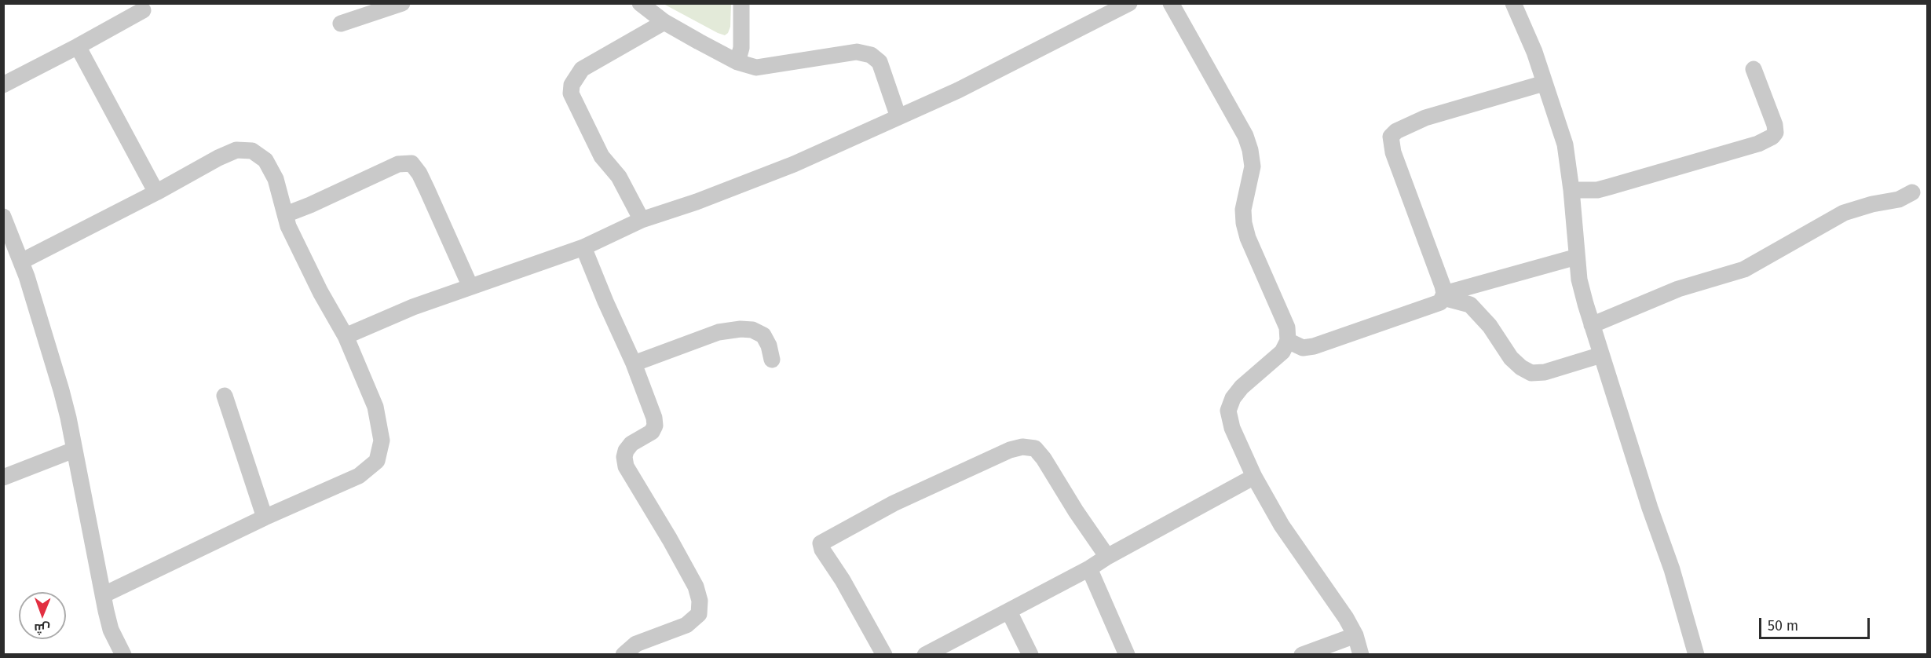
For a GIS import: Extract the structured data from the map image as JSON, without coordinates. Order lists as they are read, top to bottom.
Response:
{
  "scale_bar": "50 m",
  "north": "bottom"
}
